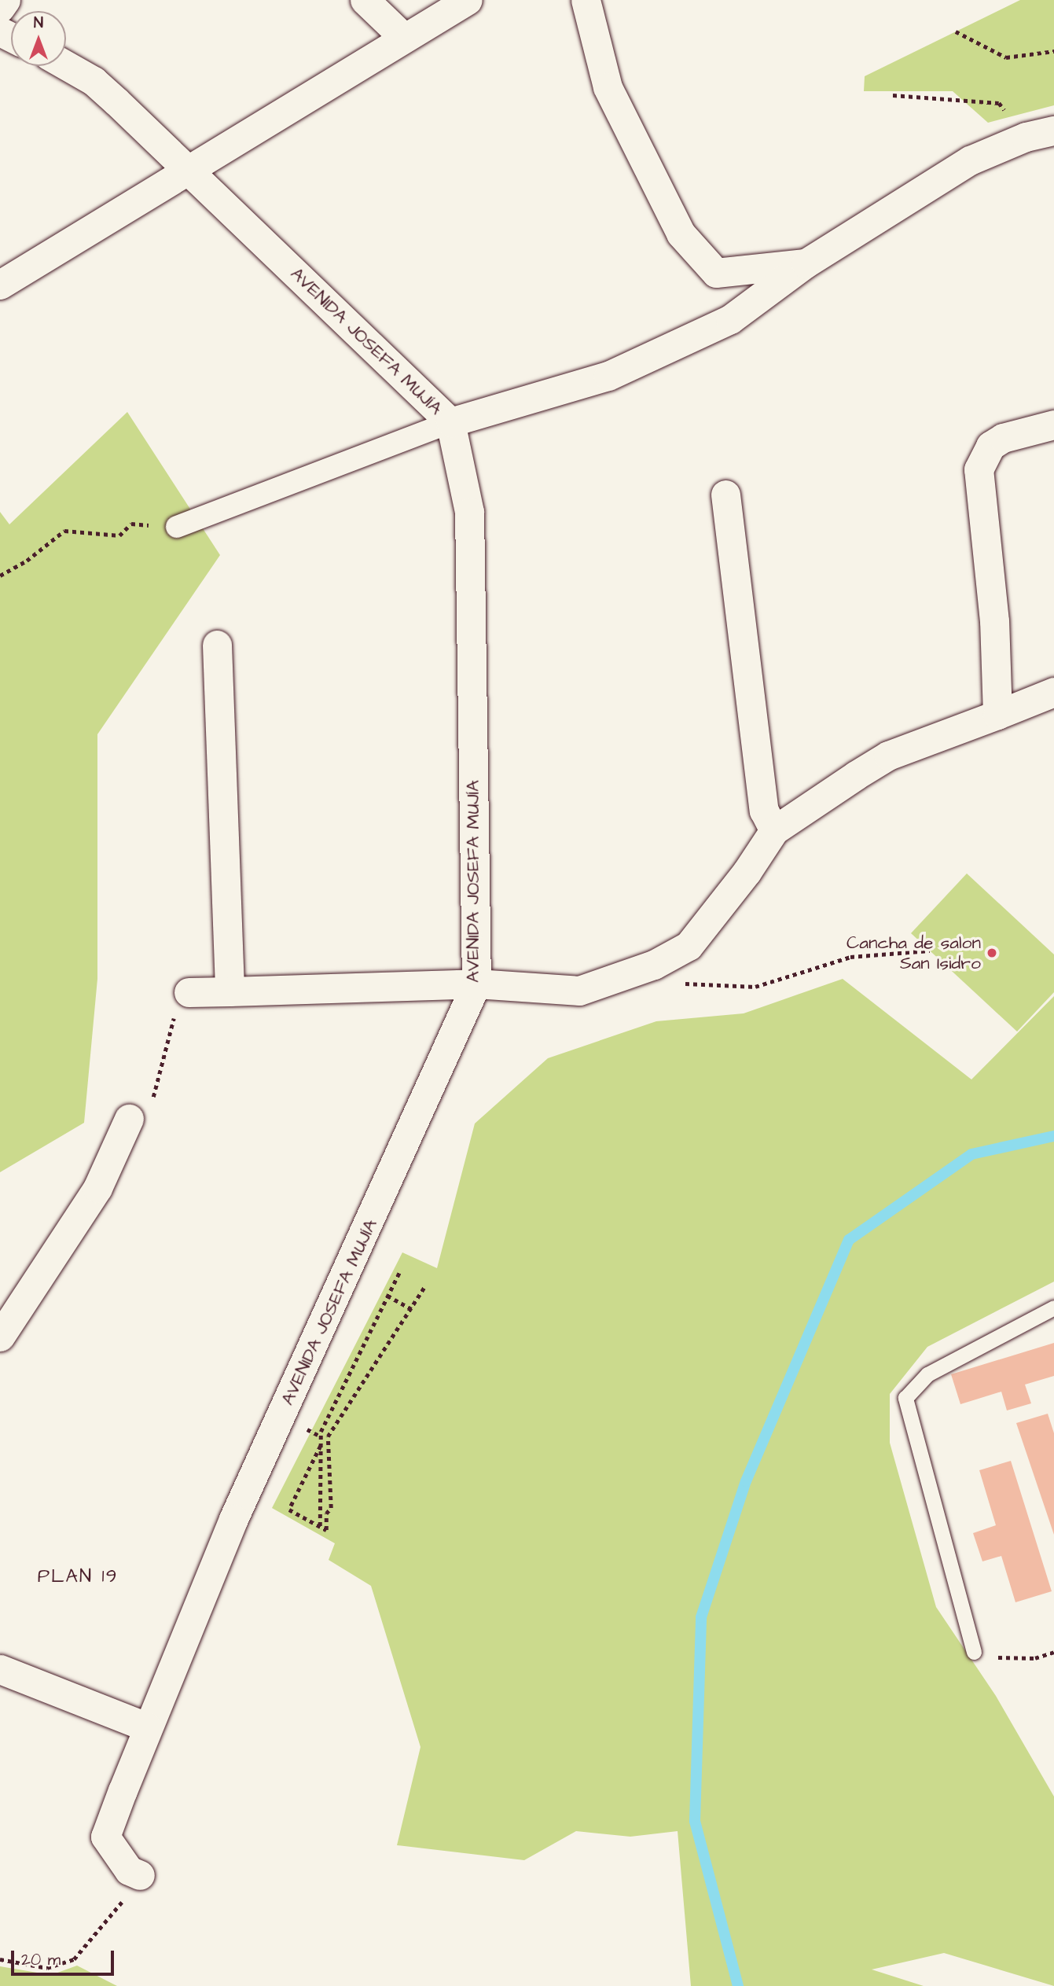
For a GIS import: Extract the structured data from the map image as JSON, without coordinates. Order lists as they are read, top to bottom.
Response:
{
  "streets": {
    "street": ["AVENIDA JOSEFA MUJÍA"]
  },
  "districts": ["PLAN 19"],
  "places": ["Cancha de salon San Isidro"],
  "scale_bar": "20 m",
  "north": "top"
}
